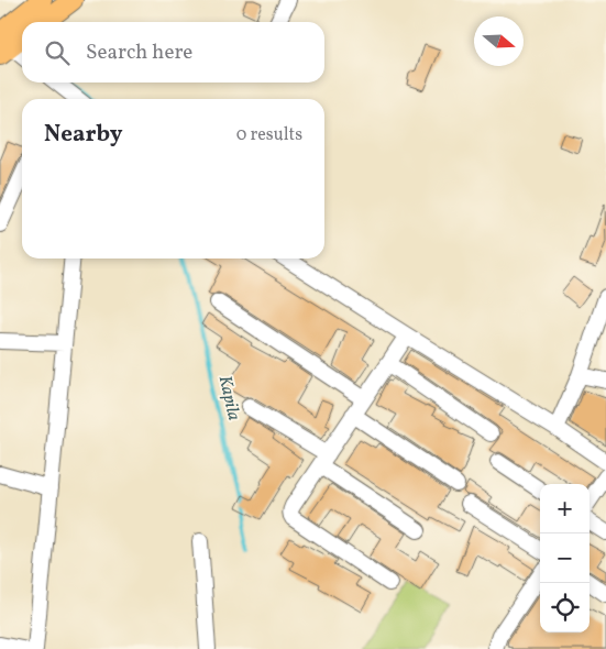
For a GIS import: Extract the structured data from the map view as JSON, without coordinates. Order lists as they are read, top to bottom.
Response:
{
  "water": ["Kapila"],
  "north": "right",
  "page": {
    "search": "Search here",
    "heading": ["Nearby", "0 results"],
    "map_buttons": ["+", "−"]
  }
}
